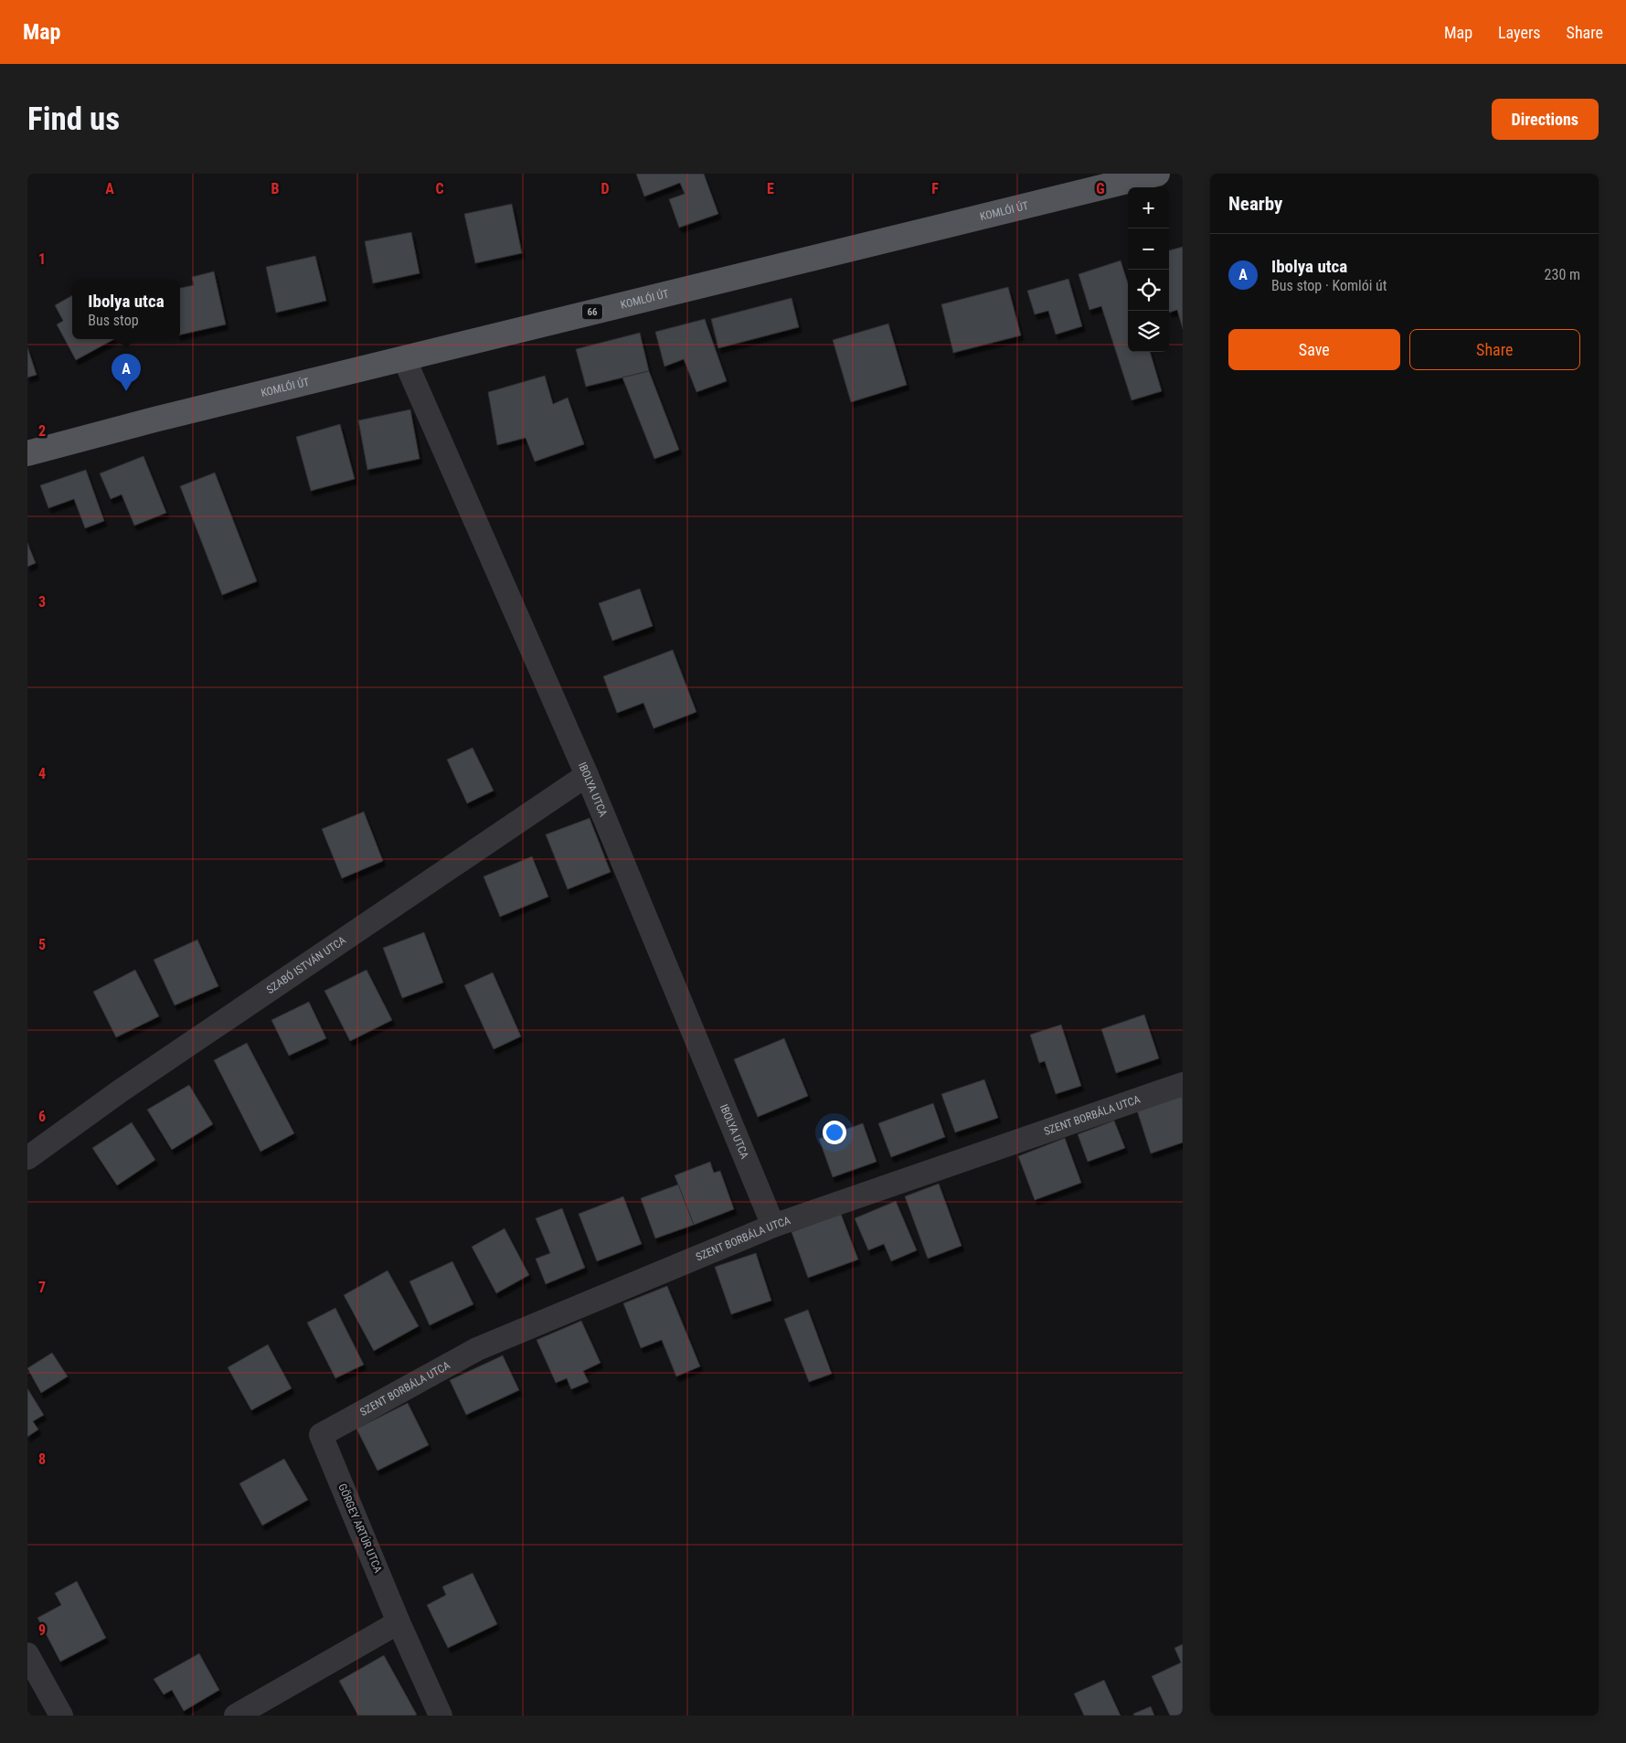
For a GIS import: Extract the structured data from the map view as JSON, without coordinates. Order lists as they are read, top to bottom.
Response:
{
  "streets": {
    "main road": ["KOMLÓI ÚT", "66"],
    "street": [
      "IBOLYA UTCA",
      "SZABÓ ISTVÁN UTCA",
      "SZENT BORBÁLA UTCA",
      "GÖRGEY ARTÚR UTCA"
    ]
  },
  "crossings": [
    ["KOMLÓI ÚT", "IBOLYA UTCA"],
    ["IBOLYA UTCA", "SZABÓ ISTVÁN UTCA"],
    ["IBOLYA UTCA", "SZENT BORBÁLA UTCA"],
    ["SZENT BORBÁLA UTCA", "GÖRGEY ARTÚR UTCA"]
  ],
  "page": {
    "header": "Map",
    "nav": ["Map", "Layers", "Share"],
    "buttons": [
      "Directions",
      ["Save", "Share"]
    ],
    "title": "Find us",
    "heading": "Nearby",
    "map_buttons": ["+", "−"],
    "list": [
      {
        "mark": "A",
        "name": "Ibolya utca",
        "note": "Bus stop · Komlói út",
        "value": "230 m"
      }
    ],
    "popup": ["Ibolya utca", "Bus stop"],
    "pins": "A"
  },
  "grid": {
    "columns": [
      "A",
      "B",
      "C",
      "D",
      "E",
      "F",
      "G"
    ],
    "rows": [
      "1",
      "2",
      "3",
      "4",
      "5",
      "6",
      "7",
      "8",
      "9"
    ]
  }
}
